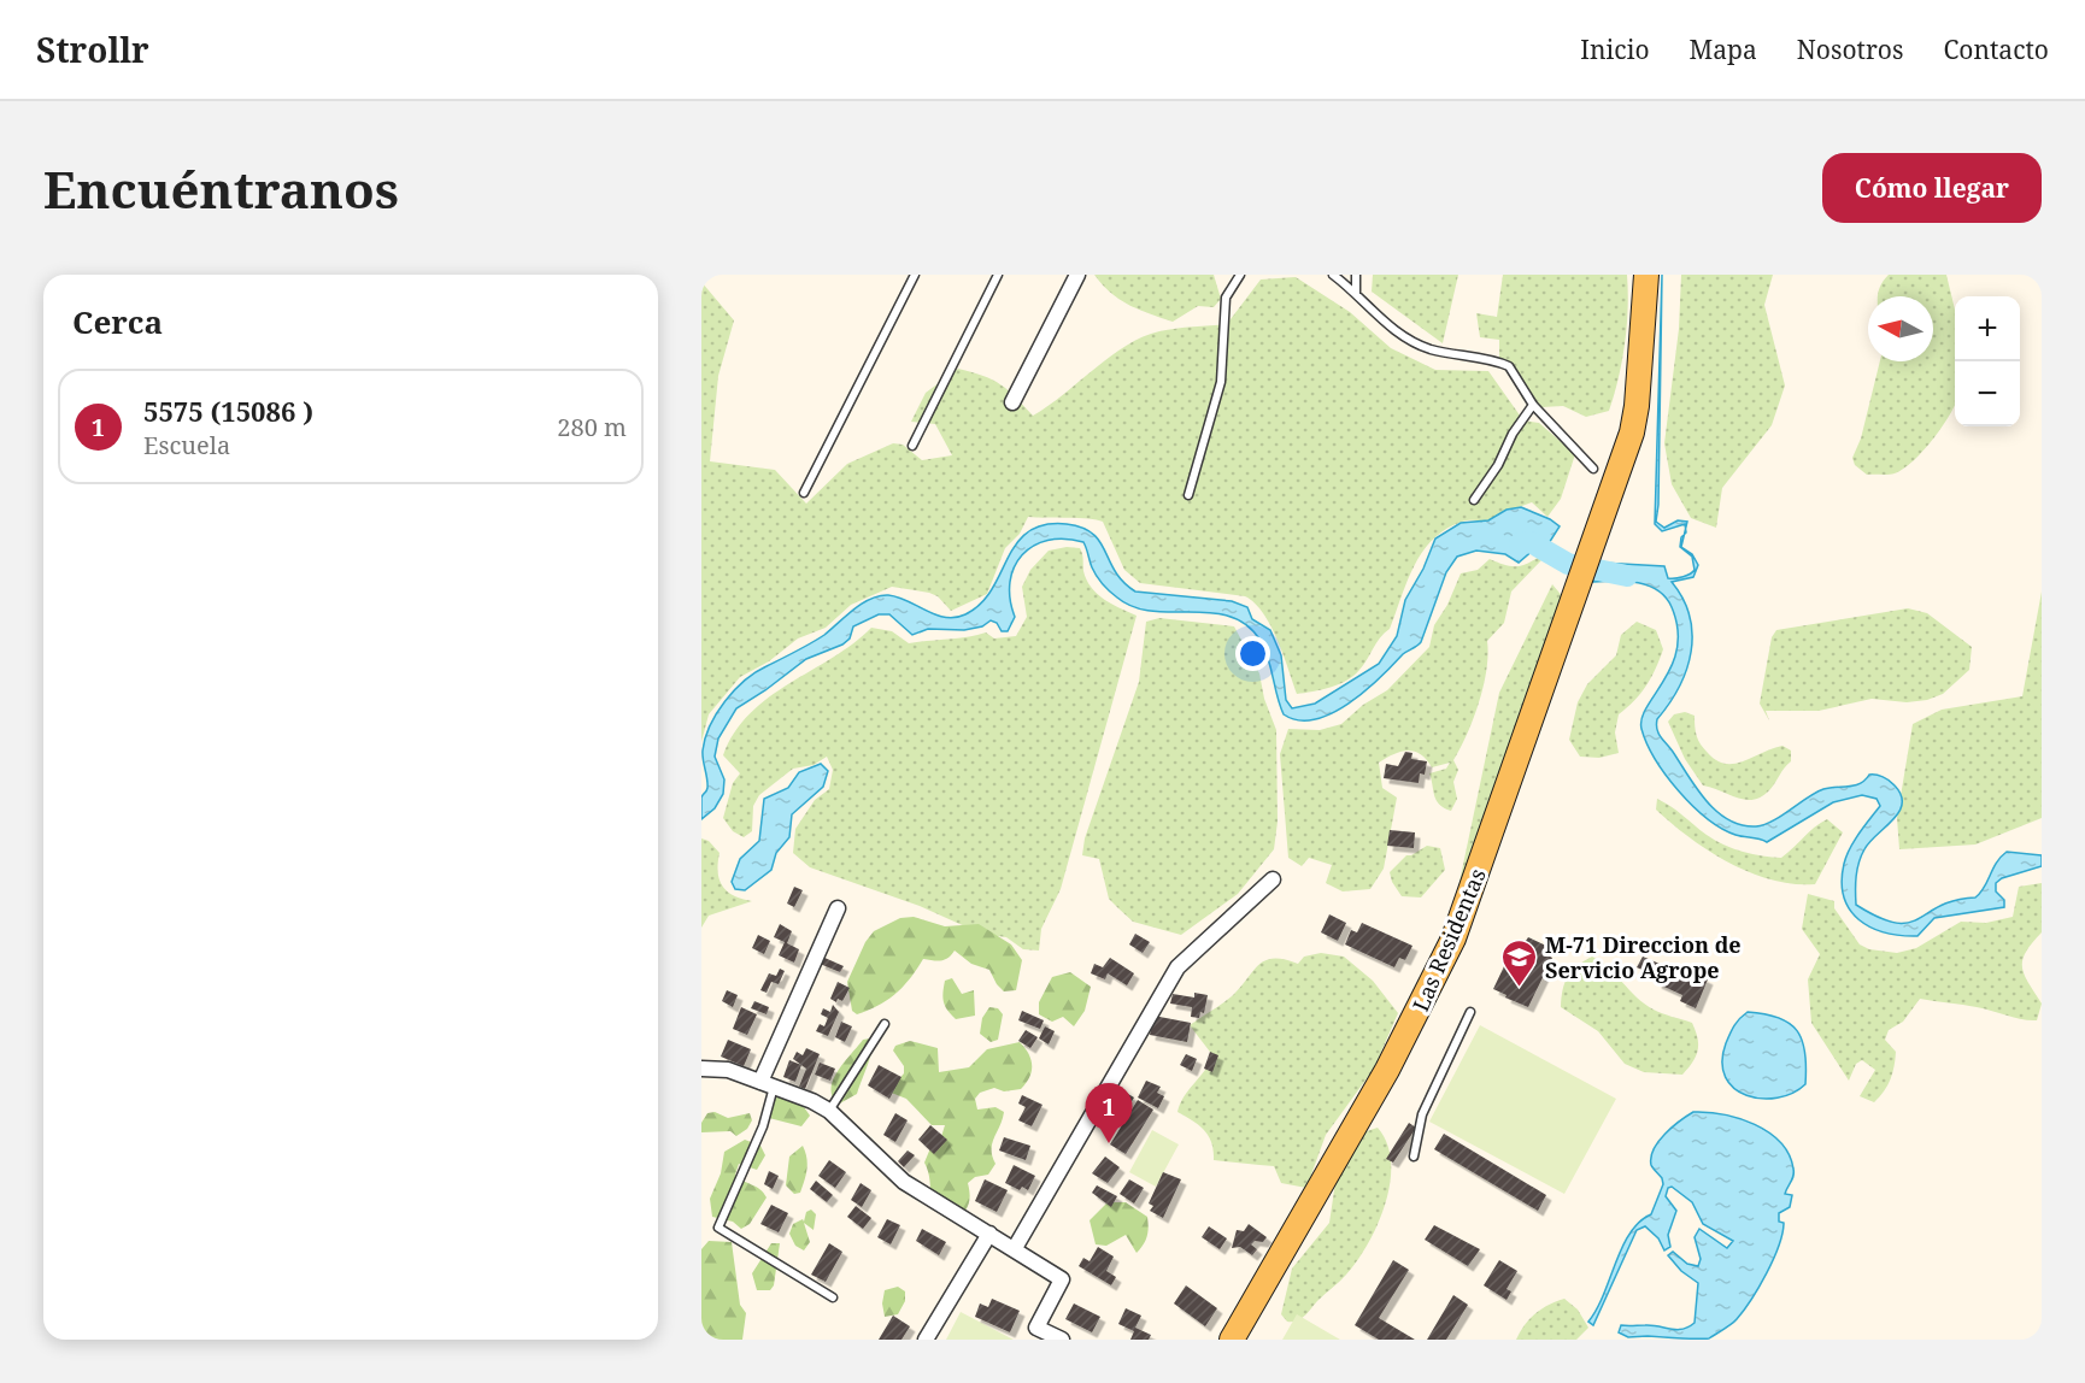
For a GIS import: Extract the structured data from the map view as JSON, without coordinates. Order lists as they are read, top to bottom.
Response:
{
  "streets": {
    "main road": ["Las Residentas"]
  },
  "places": {
    "school or university": ["M-71 Direccion de Servicio Agrope"]
  },
  "north": "left",
  "page": {
    "header": "Strollr",
    "nav": [
      "Inicio",
      "Mapa",
      "Nosotros",
      "Contacto"
    ],
    "buttons": "Cómo llegar",
    "title": "Encuéntranos",
    "heading": "Cerca",
    "map_buttons": ["+", "−"],
    "list": [
      {
        "mark": "1",
        "name": "5575 (15086 )",
        "note": "Escuela",
        "value": "280 m"
      }
    ],
    "pins": "1"
  }
}
